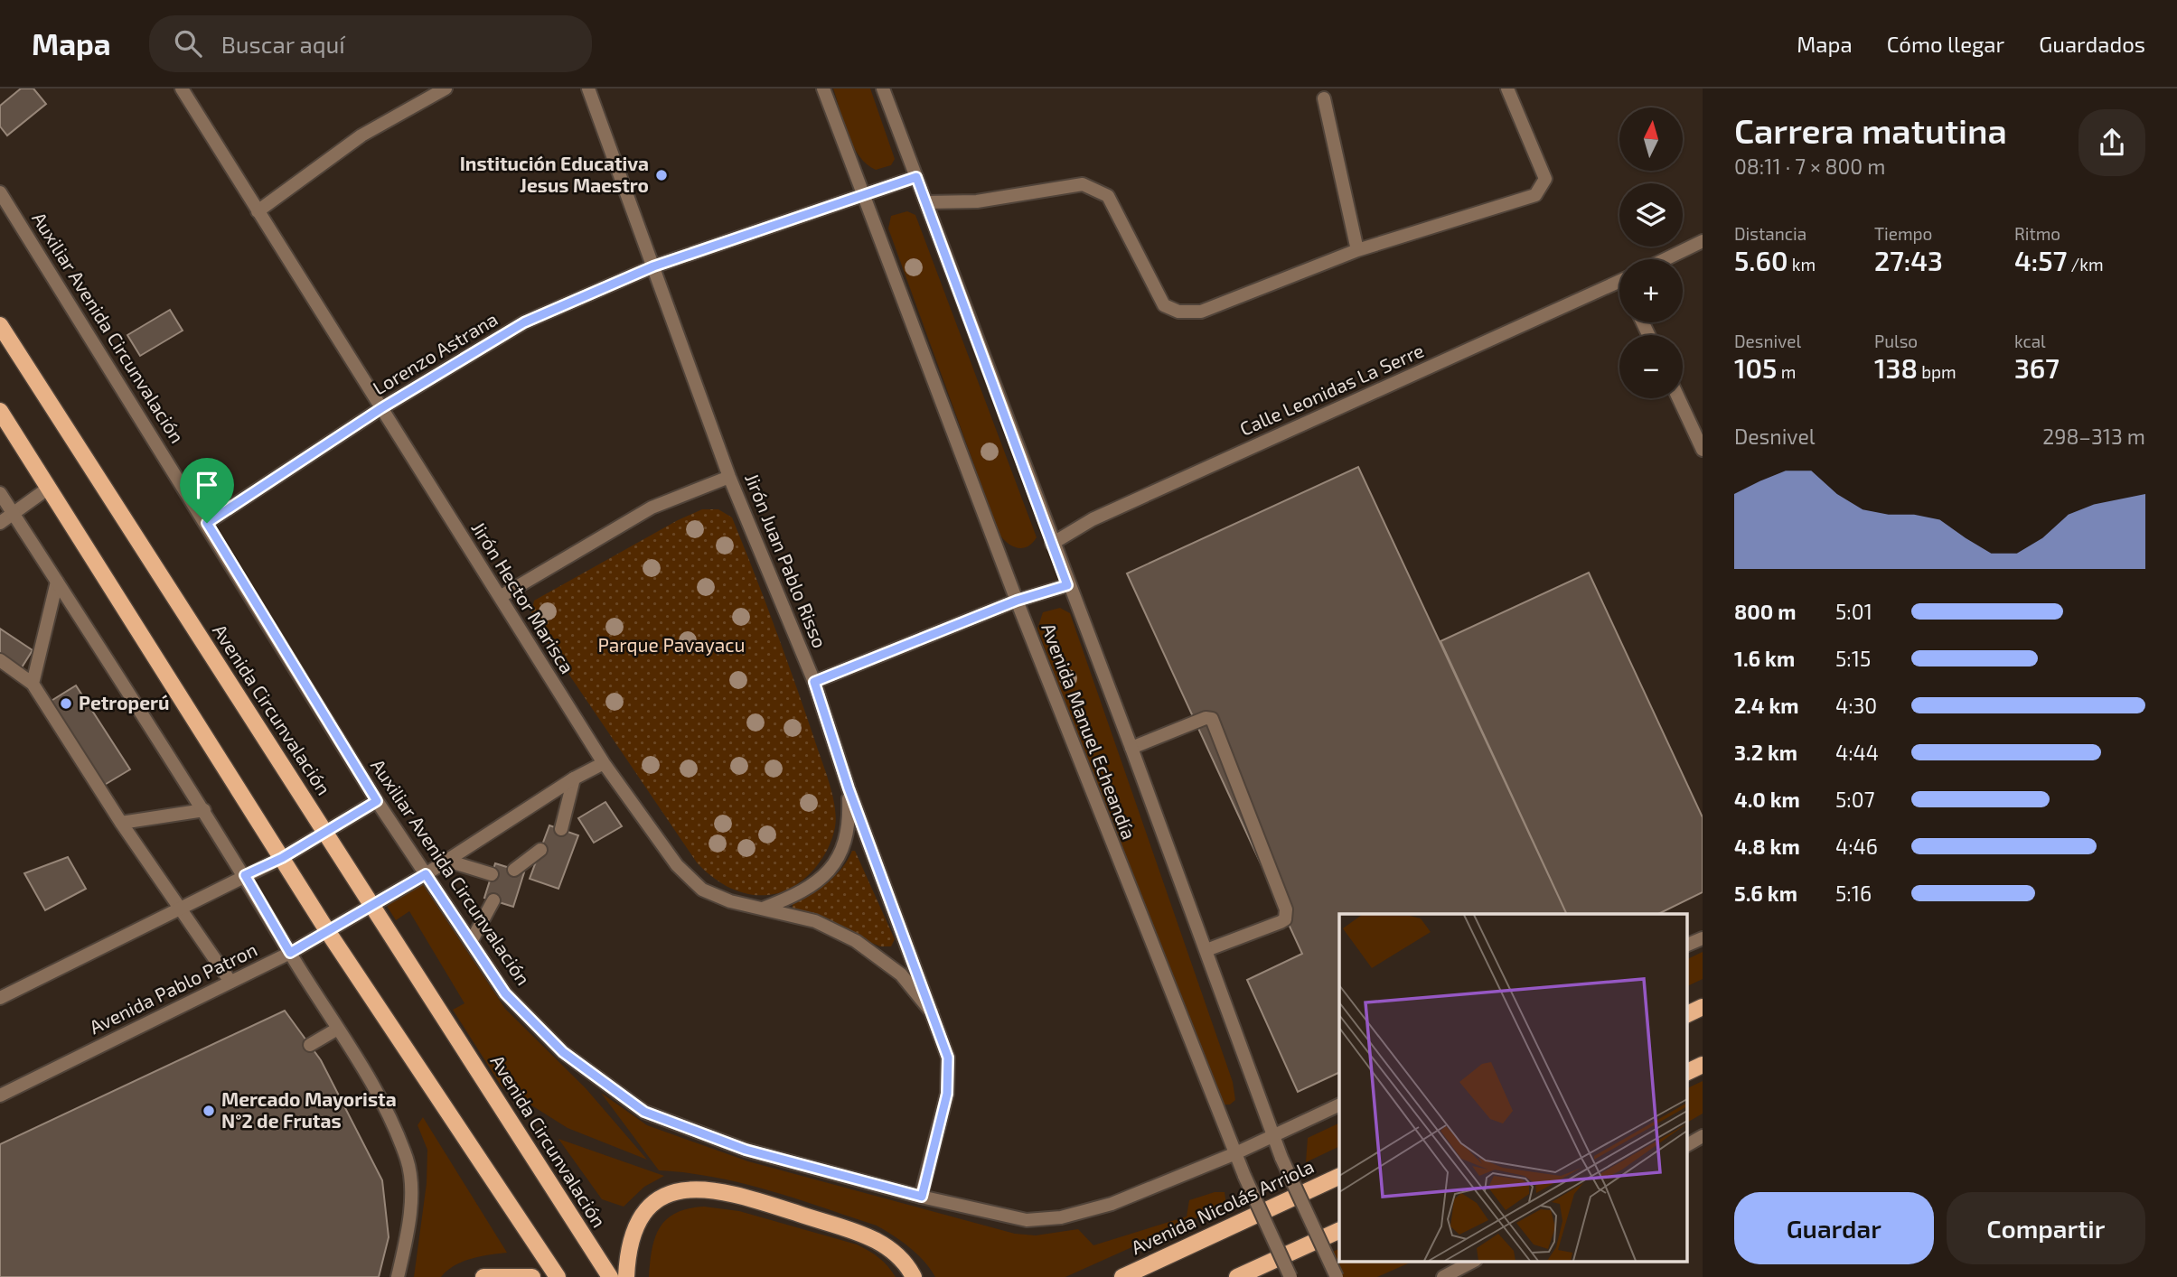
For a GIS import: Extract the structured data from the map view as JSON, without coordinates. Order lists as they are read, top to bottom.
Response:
{
  "streets": {
    "main road": ["Avenida Circunvalación", "Avenida Nicolás Arriola"],
    "street": [
      "Auxiliar Avenida Circunvalación",
      "Lorenzo Astrana",
      "Calle Leonidas La Serre",
      "Jirón Juan Pablo Risso",
      "Jirón Hector Marisca",
      "Avenida Manuel Echeandía",
      "Avenida Pablo Patron"
    ]
  },
  "crossings": [
    ["Auxiliar Avenida Circunvalación", "Lorenzo Astrana"],
    ["Auxiliar Avenida Circunvalación", "Jirón Juan Pablo Risso"],
    ["Auxiliar Avenida Circunvalación", "Avenida Manuel Echeandía"],
    ["Auxiliar Avenida Circunvalación", "Avenida Pablo Patron"],
    ["Lorenzo Astrana", "Jirón Juan Pablo Risso"],
    ["Lorenzo Astrana", "Jirón Hector Marisca"],
    ["Lorenzo Astrana", "Avenida Manuel Echeandía"],
    ["Calle Leonidas La Serre", "Avenida Manuel Echeandía"],
    ["Jirón Juan Pablo Risso", "Jirón Hector Marisca"],
    ["Avenida Circunvalación", "Avenida Pablo Patron"]
  ],
  "parks": ["Parque Pavayacu"],
  "places": ["Institución Educativa Jesus Maestro", "Petroperú", "Mercado Mayorista N°2 de Frutas"],
  "north": "top",
  "page": {
    "header": "Mapa",
    "search": "Buscar aquí",
    "nav": ["Mapa", "Cómo llegar", "Guardados"],
    "heading": ["Carrera matutina", "08:11 · 7 × 800 m"],
    "map_buttons": ["+", "−"],
    "stats": [
      ["Distancia", "5.60 km"],
      ["Tiempo", "27:43"],
      ["Ritmo", "4:57 /km"],
      ["Desnivel", "105 m"],
      ["Pulso", "138 bpm"],
      ["kcal", "367"]
    ],
    "chart": ["Desnivel", "298–313 m"],
    "list": [
      {
        "name": "800 m",
        "note": "5:01"
      },
      {
        "name": "1.6 km",
        "note": "5:15"
      },
      {
        "name": "2.4 km",
        "note": "4:30"
      },
      {
        "name": "3.2 km",
        "note": "4:44"
      },
      {
        "name": "4.0 km",
        "note": "5:07"
      },
      {
        "name": "4.8 km",
        "note": "4:46"
      },
      {
        "name": "5.6 km",
        "note": "5:16"
      }
    ],
    "buttons": ["Guardar", "Compartir"]
  }
}
